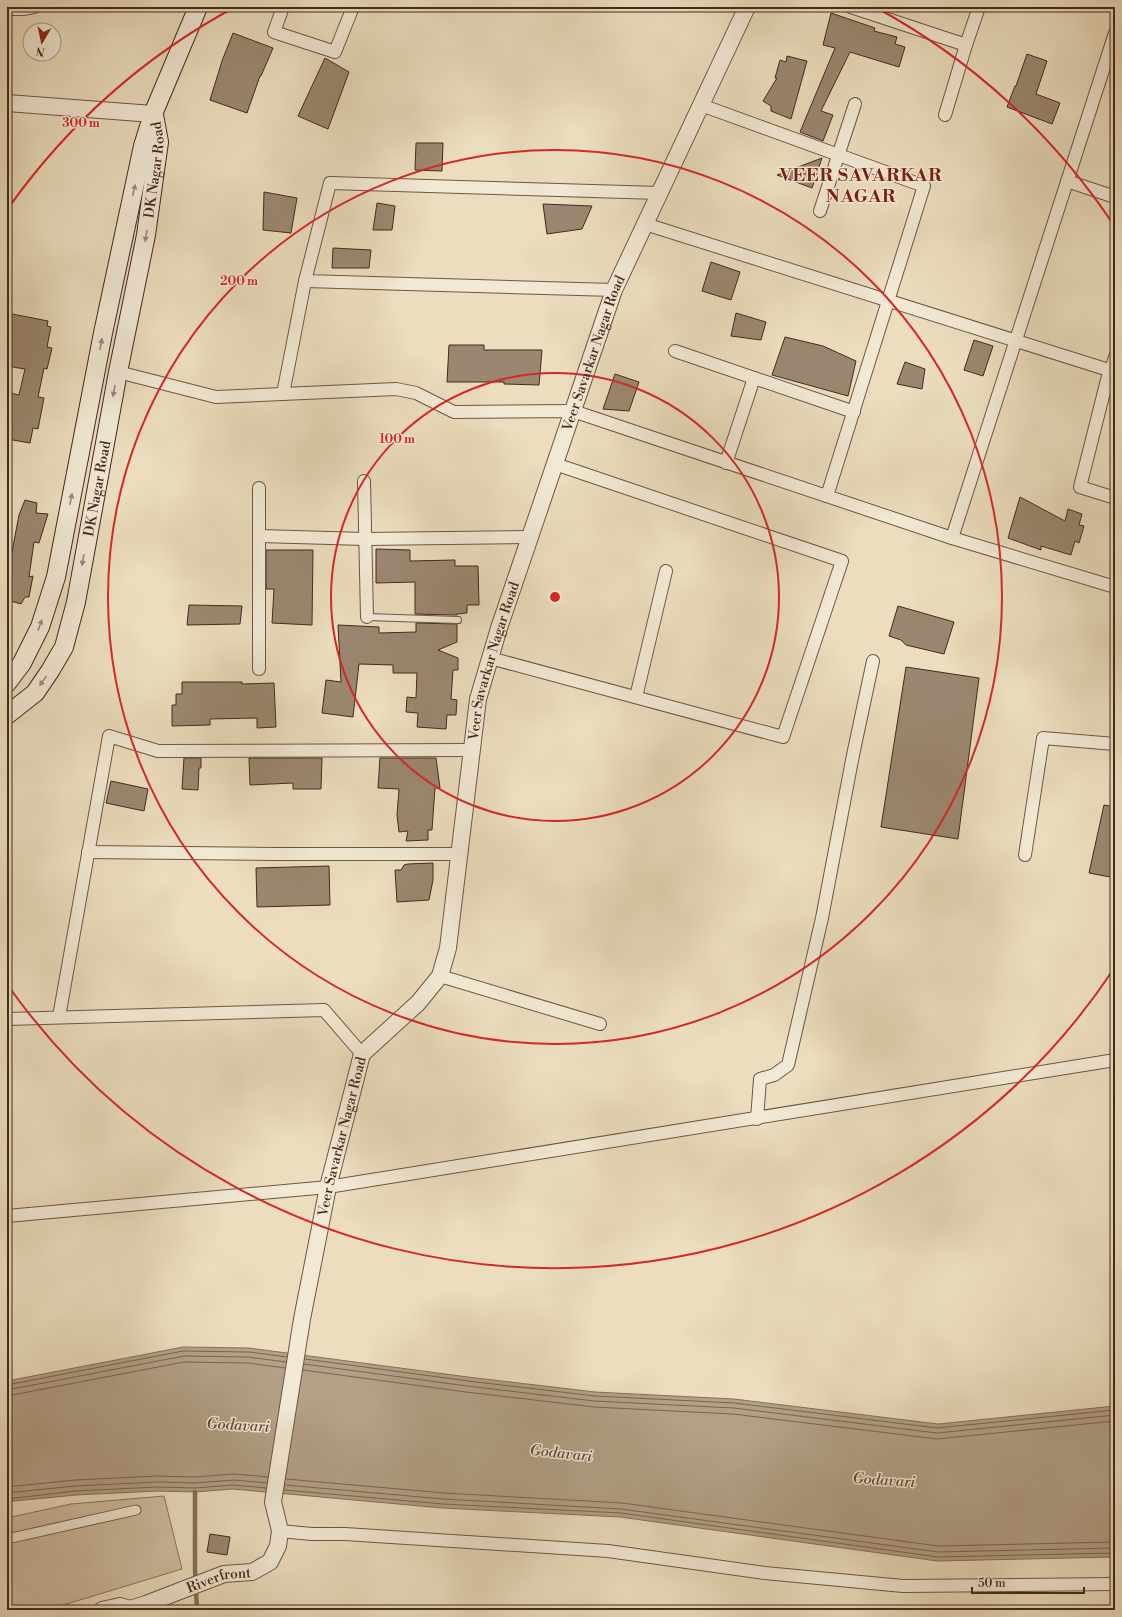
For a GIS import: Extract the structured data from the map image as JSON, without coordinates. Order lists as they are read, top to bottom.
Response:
{
  "streets": {
    "main road": ["DK Nagar Road"],
    "street": ["Veer Savarkar Nagar Road", "Riverfront"]
  },
  "crossings": [
    ["Veer Savarkar Nagar Road", "Riverfront"]
  ],
  "districts": ["VEER SAVARKAR NAGAR"],
  "water": ["Godavari"],
  "scale_bar": "50 m",
  "north": "bottom",
  "rings": ["300 m", "200 m", "100 m"]
}
